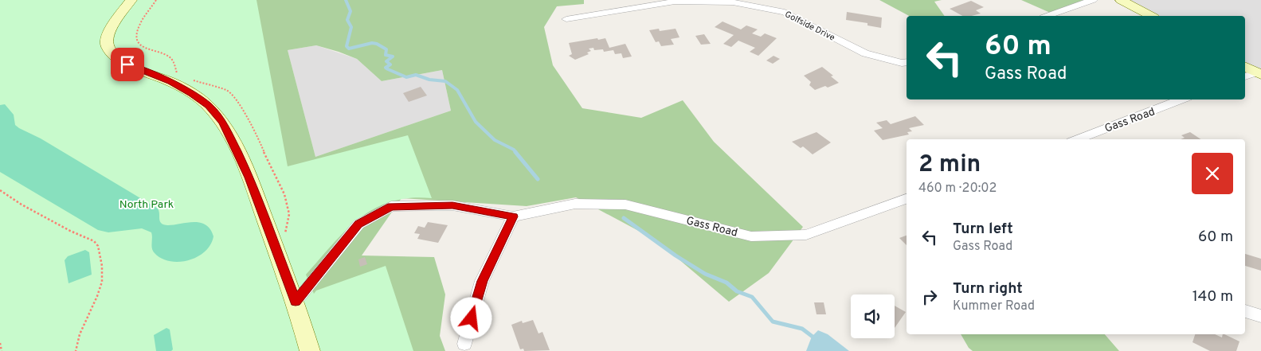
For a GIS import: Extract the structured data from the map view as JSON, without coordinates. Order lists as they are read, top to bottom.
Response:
{
  "streets": {
    "street": ["Golfside Drive", "Gass Road"]
  },
  "parks": ["North Park"],
  "page": {
    "turn": ["60 m", "Gass Road"],
    "heading": ["2 min", "460 m · 20:02"],
    "list": [
      {
        "name": "Turn left",
        "note": "Gass Road",
        "value": "60 m"
      },
      {
        "name": "Turn right",
        "note": "Kummer Road",
        "value": "140 m"
      }
    ]
  }
}
